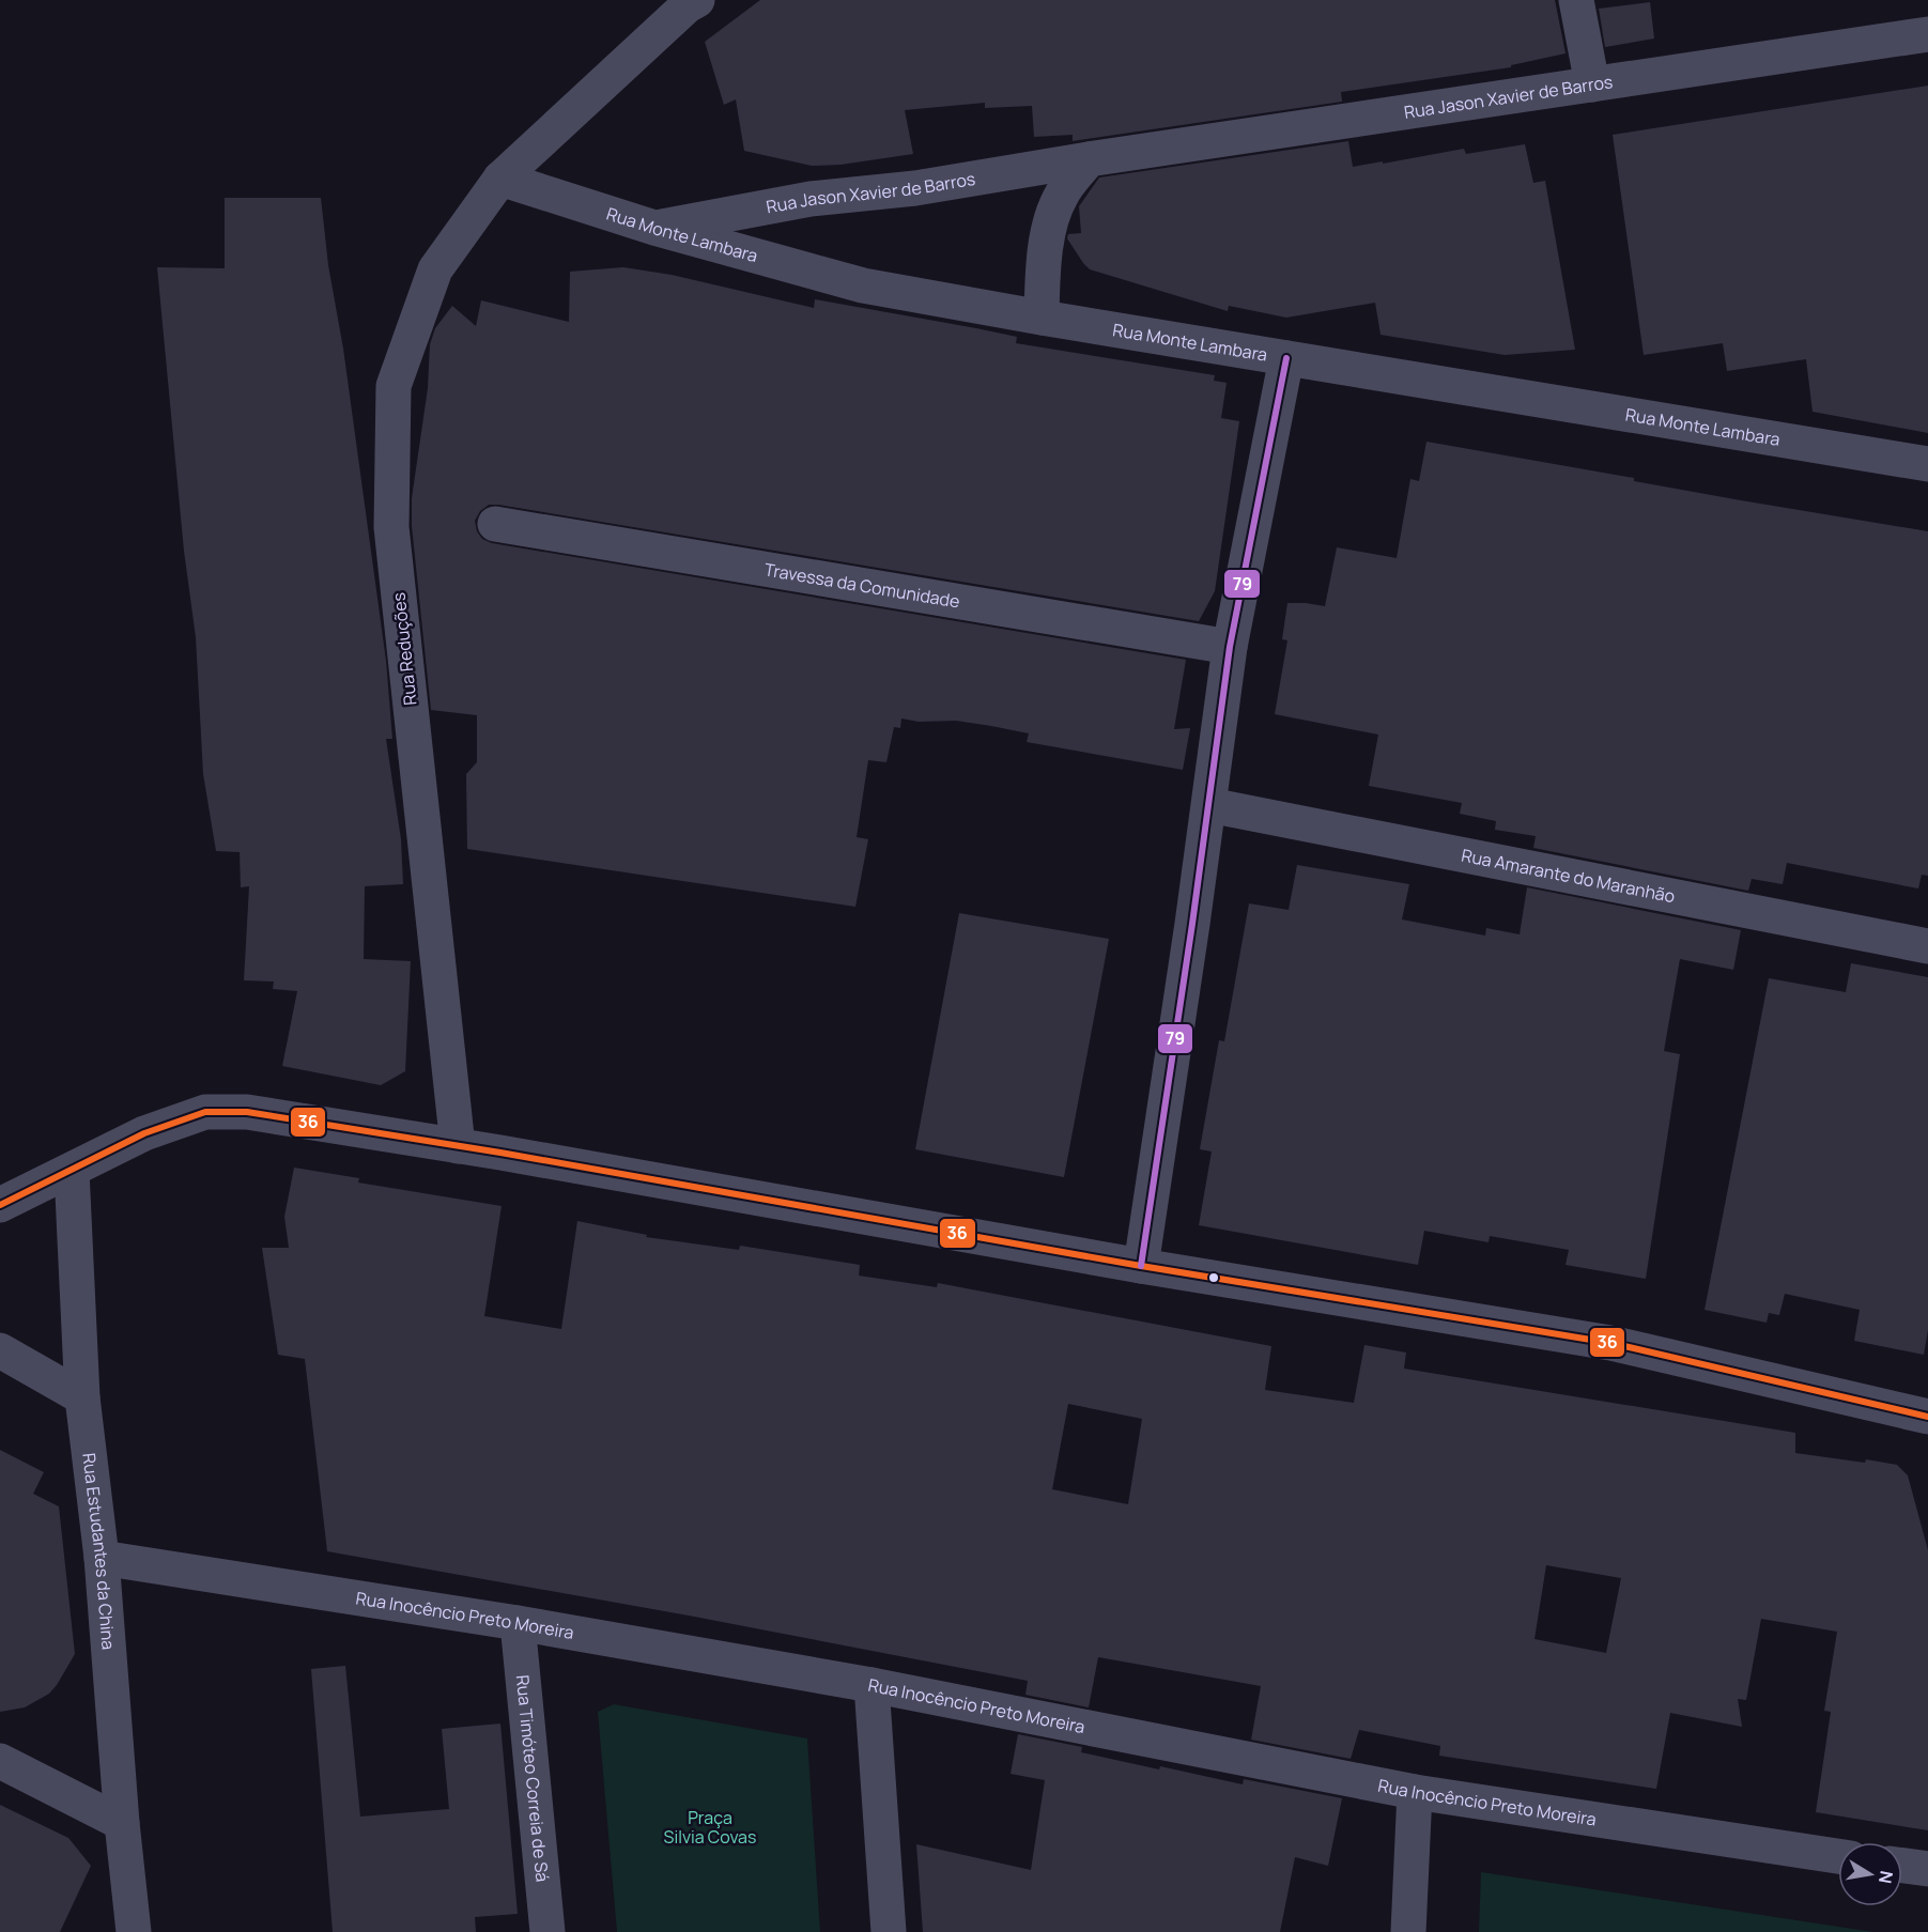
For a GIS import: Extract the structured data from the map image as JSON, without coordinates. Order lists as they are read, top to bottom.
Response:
{
  "streets": {
    "street": [
      "Rua Jason Xavier de Barros",
      "Rua Monte Lambara",
      "Travessa da Comunidade",
      "Rua Reduções",
      "Rua Amarante do Maranhão",
      "Rua Estudantes da China",
      "Rua Inocêncio Preto Moreira",
      "Rua Timóteo Correia de Sá"
    ]
  },
  "crossings": [
    ["Rua Jason Xavier de Barros", "Rua Monte Lambara"],
    ["Rua Monte Lambara", "Rua Reduções"],
    ["Rua Estudantes da China", "Rua Inocêncio Preto Moreira"],
    ["Rua Inocêncio Preto Moreira", "Rua Timóteo Correia de Sá"]
  ],
  "parks": ["Praça Silvia Covas"],
  "lines": ["transit line 79", "transit line 36"],
  "north": "right"
}
